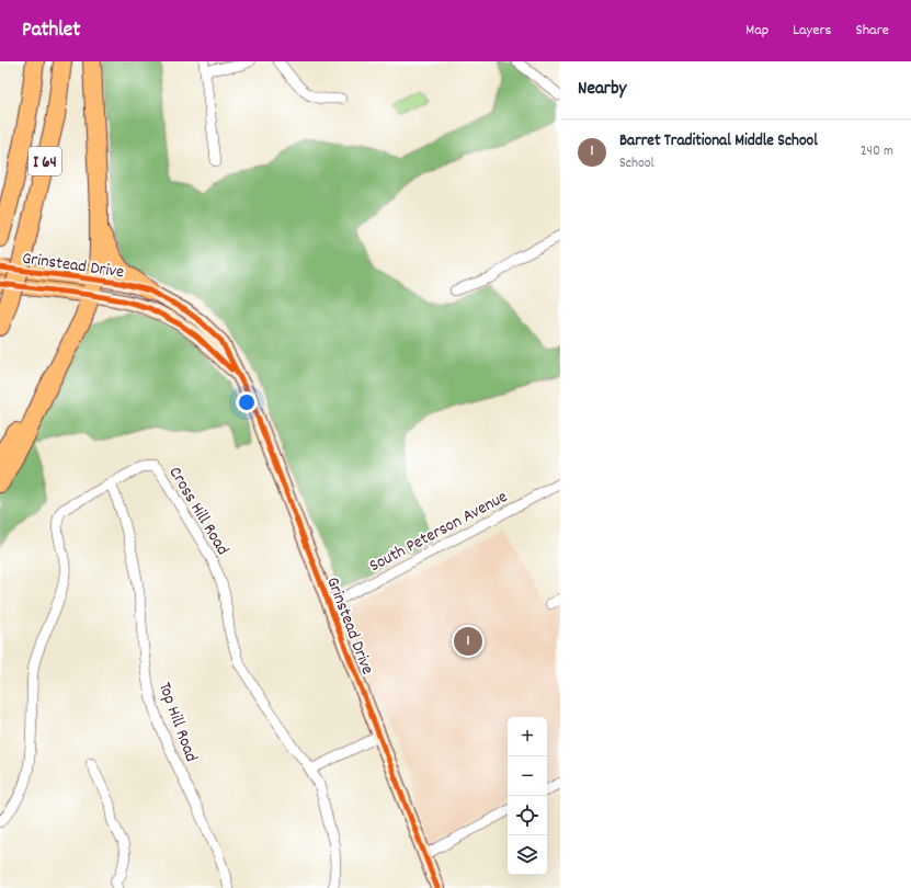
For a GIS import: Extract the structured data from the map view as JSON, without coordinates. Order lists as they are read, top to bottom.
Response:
{
  "streets": {
    "highway": ["I 64"],
    "main road": ["Grinstead Drive"],
    "street": ["Cross Hill Road", "South Peterson Avenue", "Top Hill Road"]
  },
  "crossings": [
    ["I 64", "Grinstead Drive"],
    ["Grinstead Drive", "South Peterson Avenue"],
    ["Cross Hill Road", "Top Hill Road"]
  ],
  "page": {
    "header": "Pathlet",
    "nav": ["Map", "Layers", "Share"],
    "heading": "Nearby",
    "list": [
      {
        "mark": "1",
        "name": "Barret Traditional Middle School",
        "note": "School",
        "value": "240 m"
      }
    ],
    "pins": "1",
    "map_buttons": ["+", "−"]
  }
}
